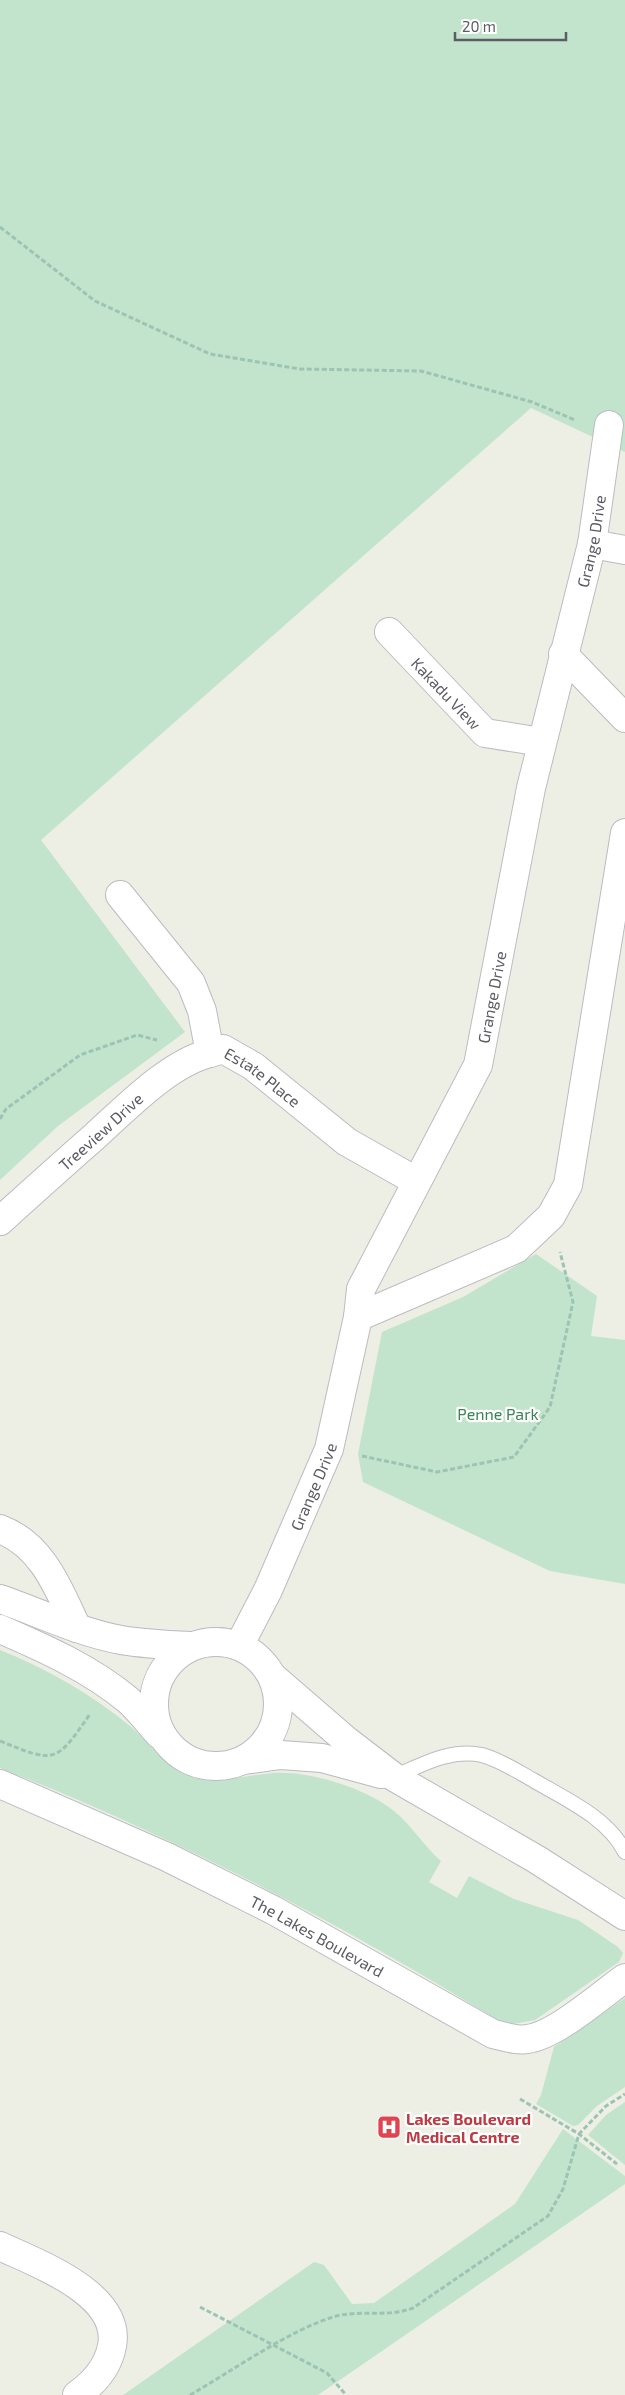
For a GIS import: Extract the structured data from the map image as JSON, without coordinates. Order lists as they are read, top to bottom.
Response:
{
  "streets": {
    "street": [
      "Grange Drive",
      "Kakadu View",
      "Estate Place",
      "Treeview Drive",
      "The Lakes Boulevard"
    ]
  },
  "crossings": [
    ["Grange Drive", "Kakadu View"],
    ["Grange Drive", "Estate Place"],
    ["Estate Place", "Treeview Drive"]
  ],
  "parks": ["Penne Park"],
  "places": {
    "hospital": ["Lakes Boulevard Medical Centre"]
  },
  "scale_bar": "20 m"
}
